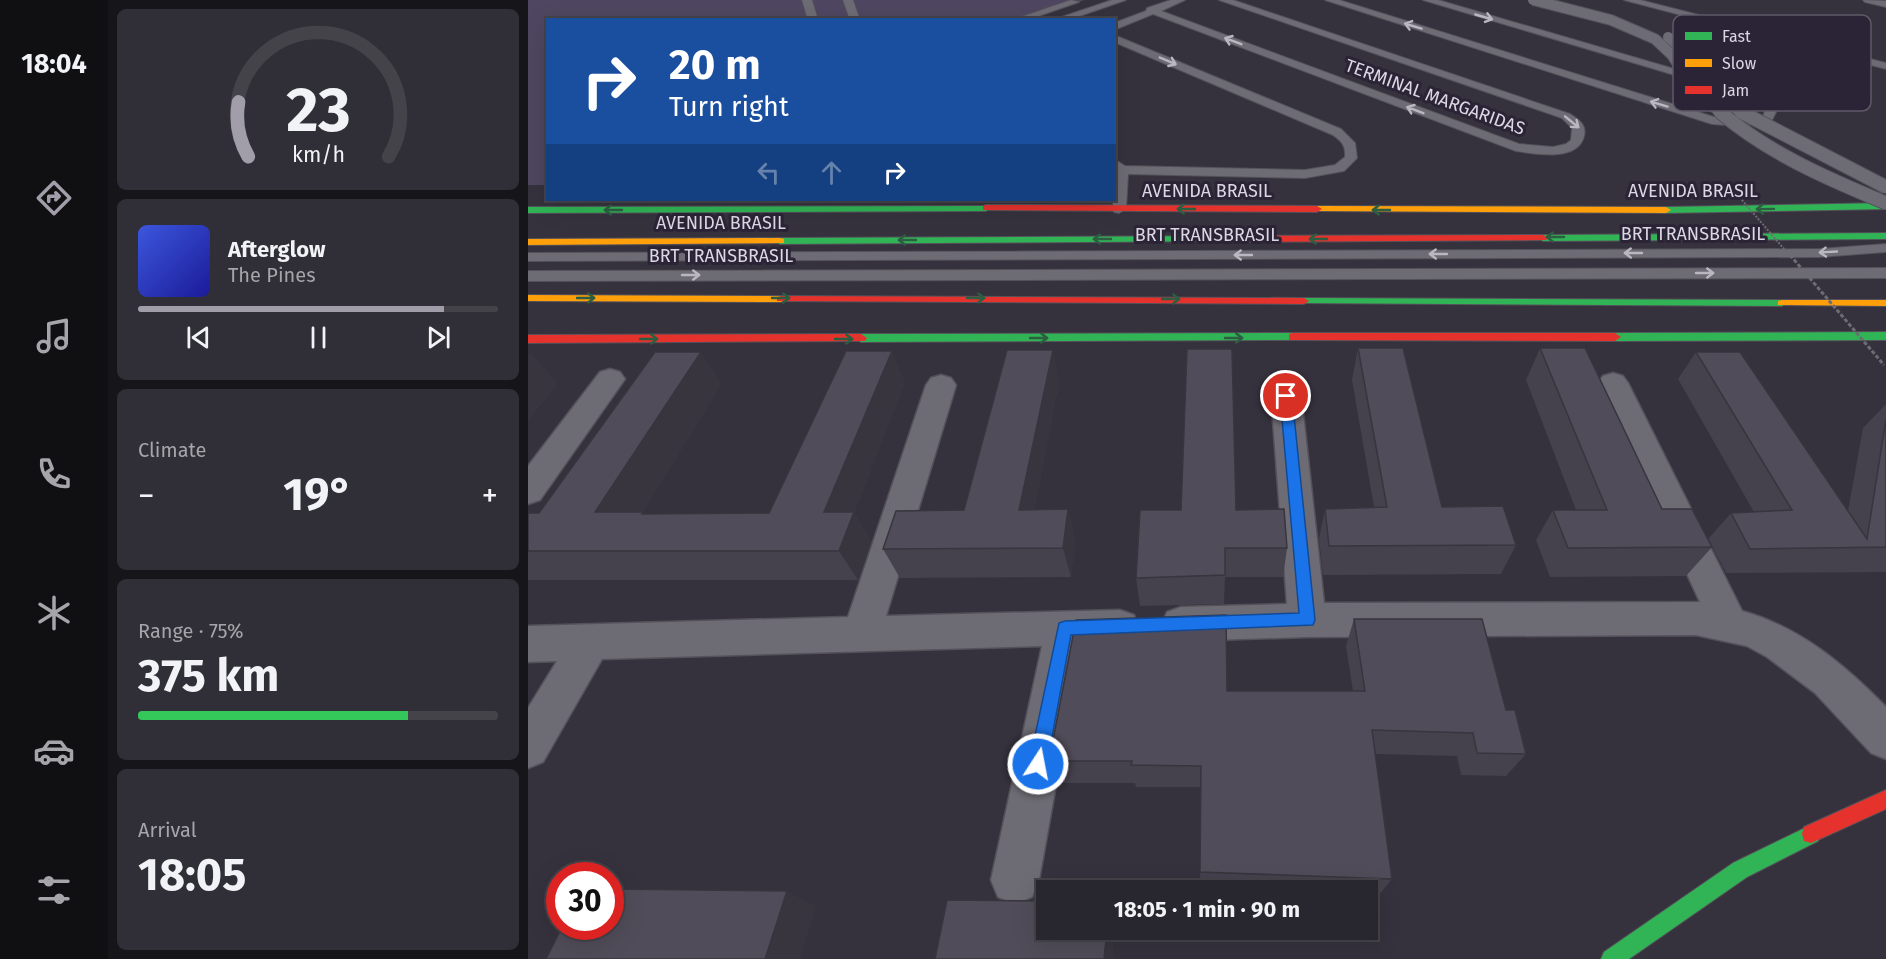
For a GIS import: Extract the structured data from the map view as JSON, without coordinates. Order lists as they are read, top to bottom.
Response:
{
  "streets": {
    "main road": ["AVENIDA BRASIL"],
    "lane": ["TERMINAL MARGARIDAS", "BRT TRANSBRASIL"]
  },
  "legend": ["Fast", "Slow", "Jam"],
  "page": {
    "tabs": "18:04",
    "turn": ["20 m", "Turn right"],
    "song": ["Afterglow", "The Pines"],
    "tile": [
      "Climate",
      ["Range · 75%", "375 km"],
      ["Arrival", "18:05"]
    ],
    "heat": ["−", "19°", "+"],
    "limit": "30",
    "trip": "18:05 · 1 min · 90 m",
    "gauge": ["23", "km/h"]
  }
}
